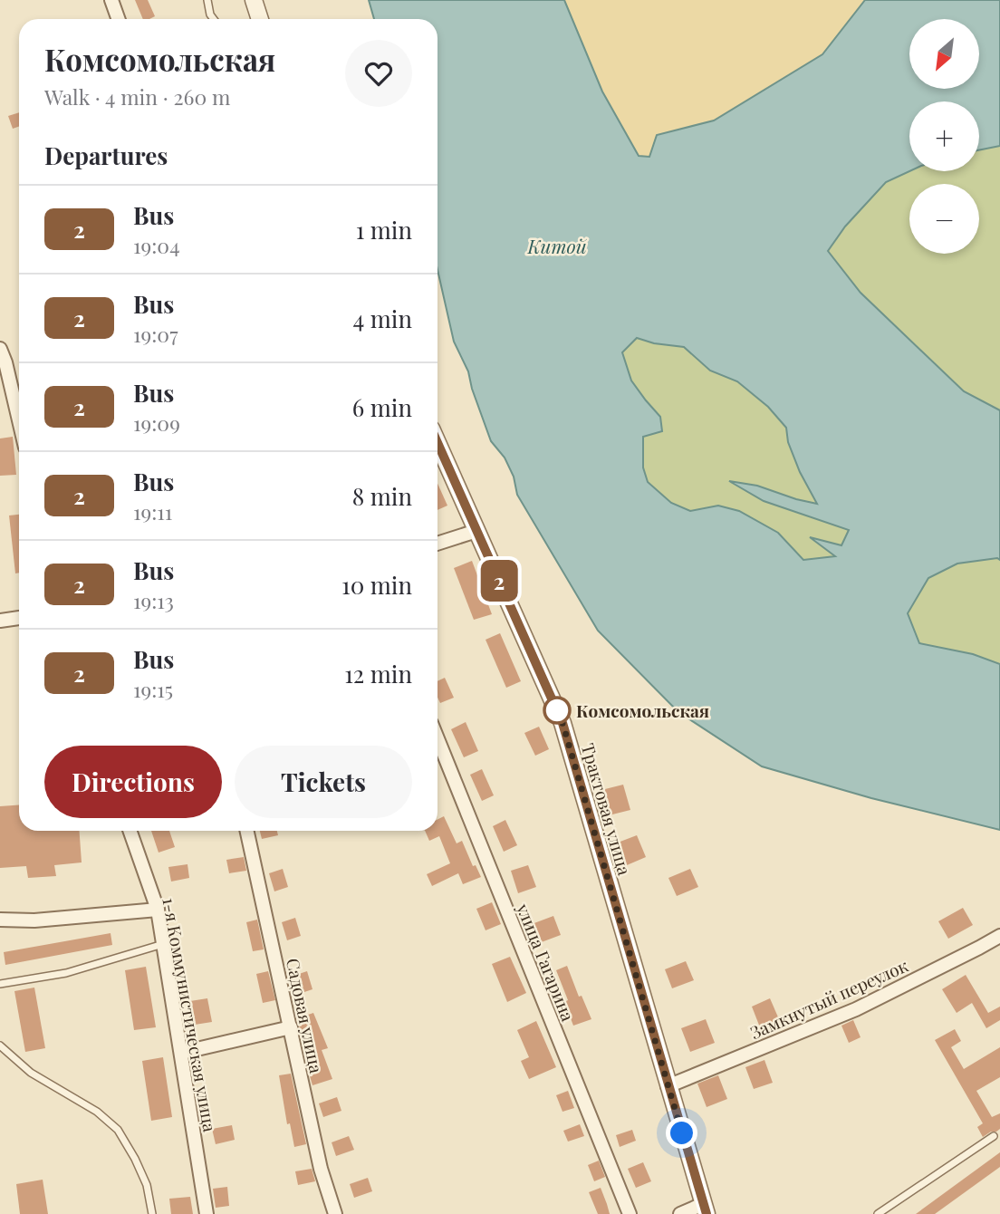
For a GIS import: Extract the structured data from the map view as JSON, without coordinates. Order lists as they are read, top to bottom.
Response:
{
  "streets": {
    "street": [
      "Трактовая улица",
      "улица Гагарина",
      "Замкнутый переулок",
      "1-я Коммунистическая улица",
      "Садовая улица"
    ]
  },
  "crossings": [
    ["Трактовая улица", "Замкнутый переулок"]
  ],
  "water": ["Китой"],
  "places": ["Комсомольская"],
  "lines": ["bus line 2"],
  "north": "bottom left",
  "page": {
    "on_map": "2",
    "map_buttons": ["+", "−"],
    "heading": [
      ["Комсомольская", "Walk · 4 min · 260 m"],
      "Departures"
    ],
    "list": [
      {
        "mark": "2",
        "name": "Bus",
        "note": "19:04",
        "value": "1 min"
      },
      {
        "mark": "2",
        "name": "Bus",
        "note": "19:07",
        "value": "4 min"
      },
      {
        "mark": "2",
        "name": "Bus",
        "note": "19:09",
        "value": "6 min"
      },
      {
        "mark": "2",
        "name": "Bus",
        "note": "19:11",
        "value": "8 min"
      },
      {
        "mark": "2",
        "name": "Bus",
        "note": "19:13",
        "value": "10 min"
      },
      {
        "mark": "2",
        "name": "Bus",
        "note": "19:15",
        "value": "12 min"
      }
    ],
    "buttons": ["Directions", "Tickets"]
  }
}
